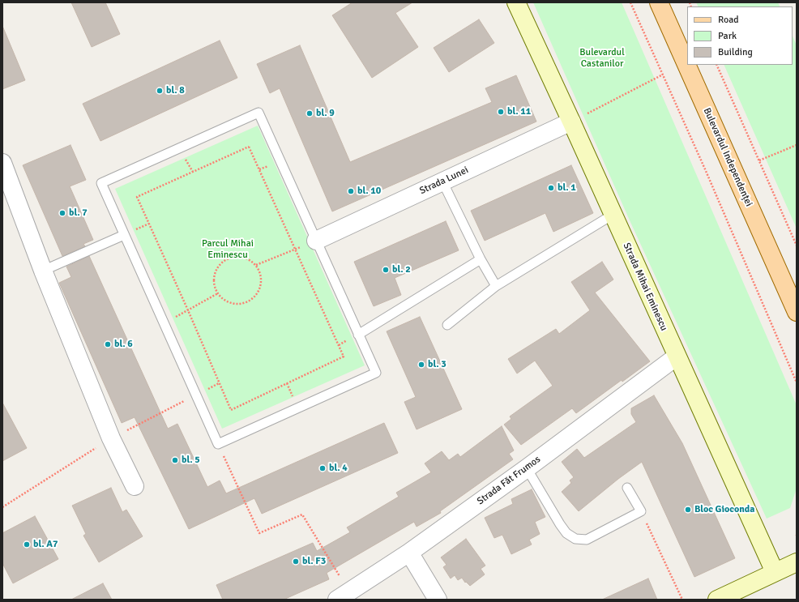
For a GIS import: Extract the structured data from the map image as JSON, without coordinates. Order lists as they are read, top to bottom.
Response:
{
  "streets": {
    "main road": ["Bulevardul Independenței"],
    "street": ["Strada Lunei", "Strada Mihai Eminescu", "Strada Făt Frumos"]
  },
  "crossings": [
    ["Strada Lunei", "Strada Mihai Eminescu"],
    ["Strada Mihai Eminescu", "Strada Făt Frumos"]
  ],
  "parks": ["Bulevardul Castanilor", "Parcul Mihai Eminescu"],
  "places": [
    "bl. 8",
    "bl. 11",
    "bl. 9",
    "bl. 1",
    "bl. 10",
    "bl. 7",
    "bl. 2",
    "bl. 6",
    "bl. 3",
    "bl. 5",
    "bl. 4",
    "Bloc Gioconda",
    "bl. A7",
    "bl. F3"
  ],
  "legend": ["Road", "Park", "Building"]
}
